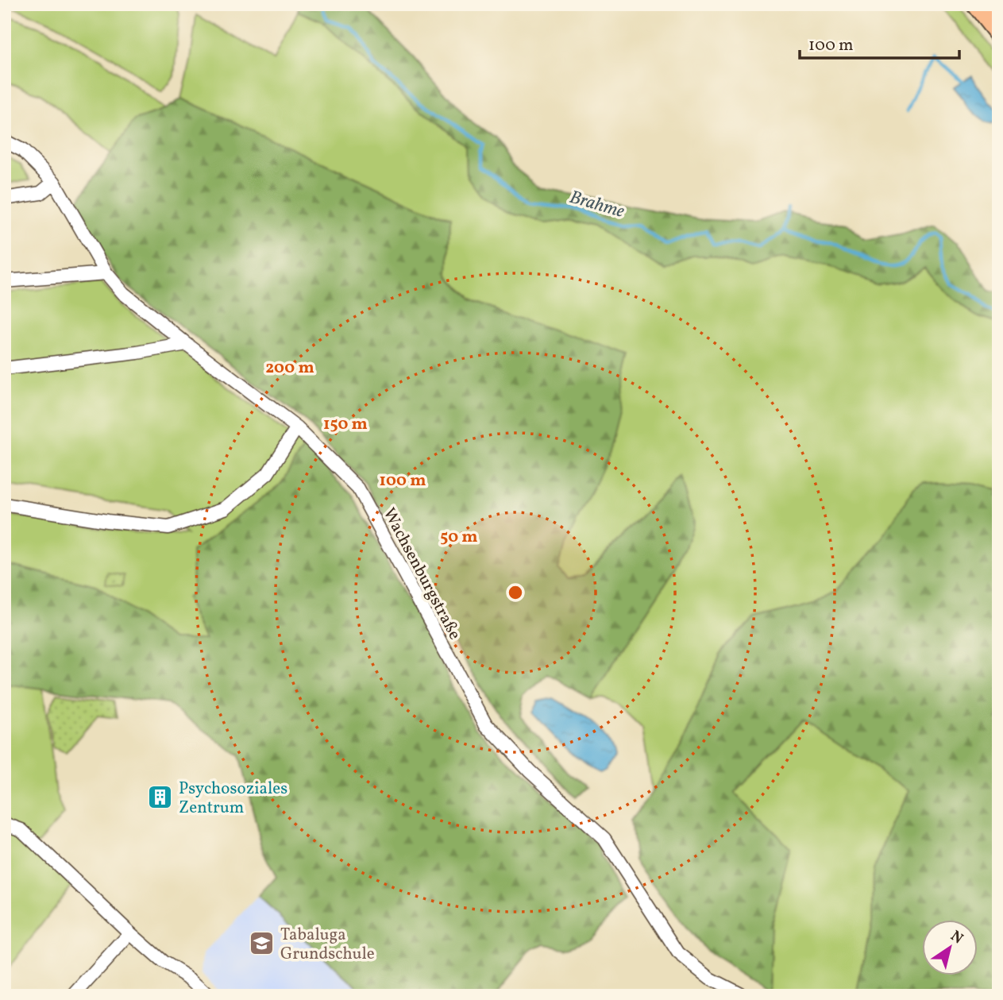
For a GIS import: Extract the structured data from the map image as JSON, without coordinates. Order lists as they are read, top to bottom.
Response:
{
  "streets": {
    "street": ["Wachsenburgstraße"]
  },
  "water": ["Brahme"],
  "places": {
    "building": ["Psychosoziales Zentrum"],
    "school or university": ["Tabaluga Grundschule"]
  },
  "scale_bar": "100 m",
  "north": "top right",
  "rings": [
    "200 m",
    "150 m",
    "100 m",
    "50 m"
  ]
}
